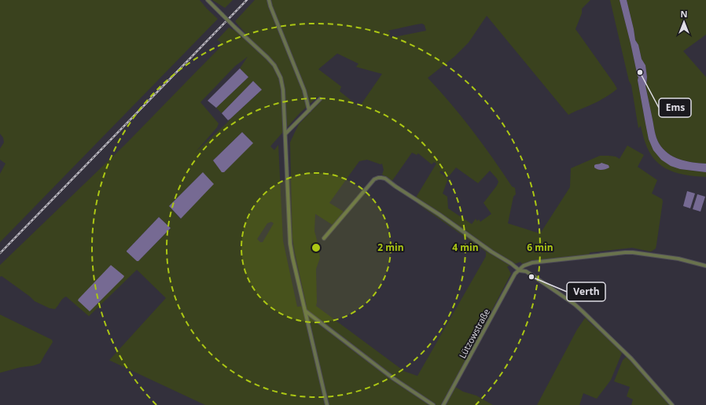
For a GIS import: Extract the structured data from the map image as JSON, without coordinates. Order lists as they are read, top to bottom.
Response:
{
  "streets": {
    "street": ["Lützowstraße"]
  },
  "places": ["Ems", "Verth"],
  "north": "top",
  "rings": ["2 min", "4 min", "6 min"]
}
